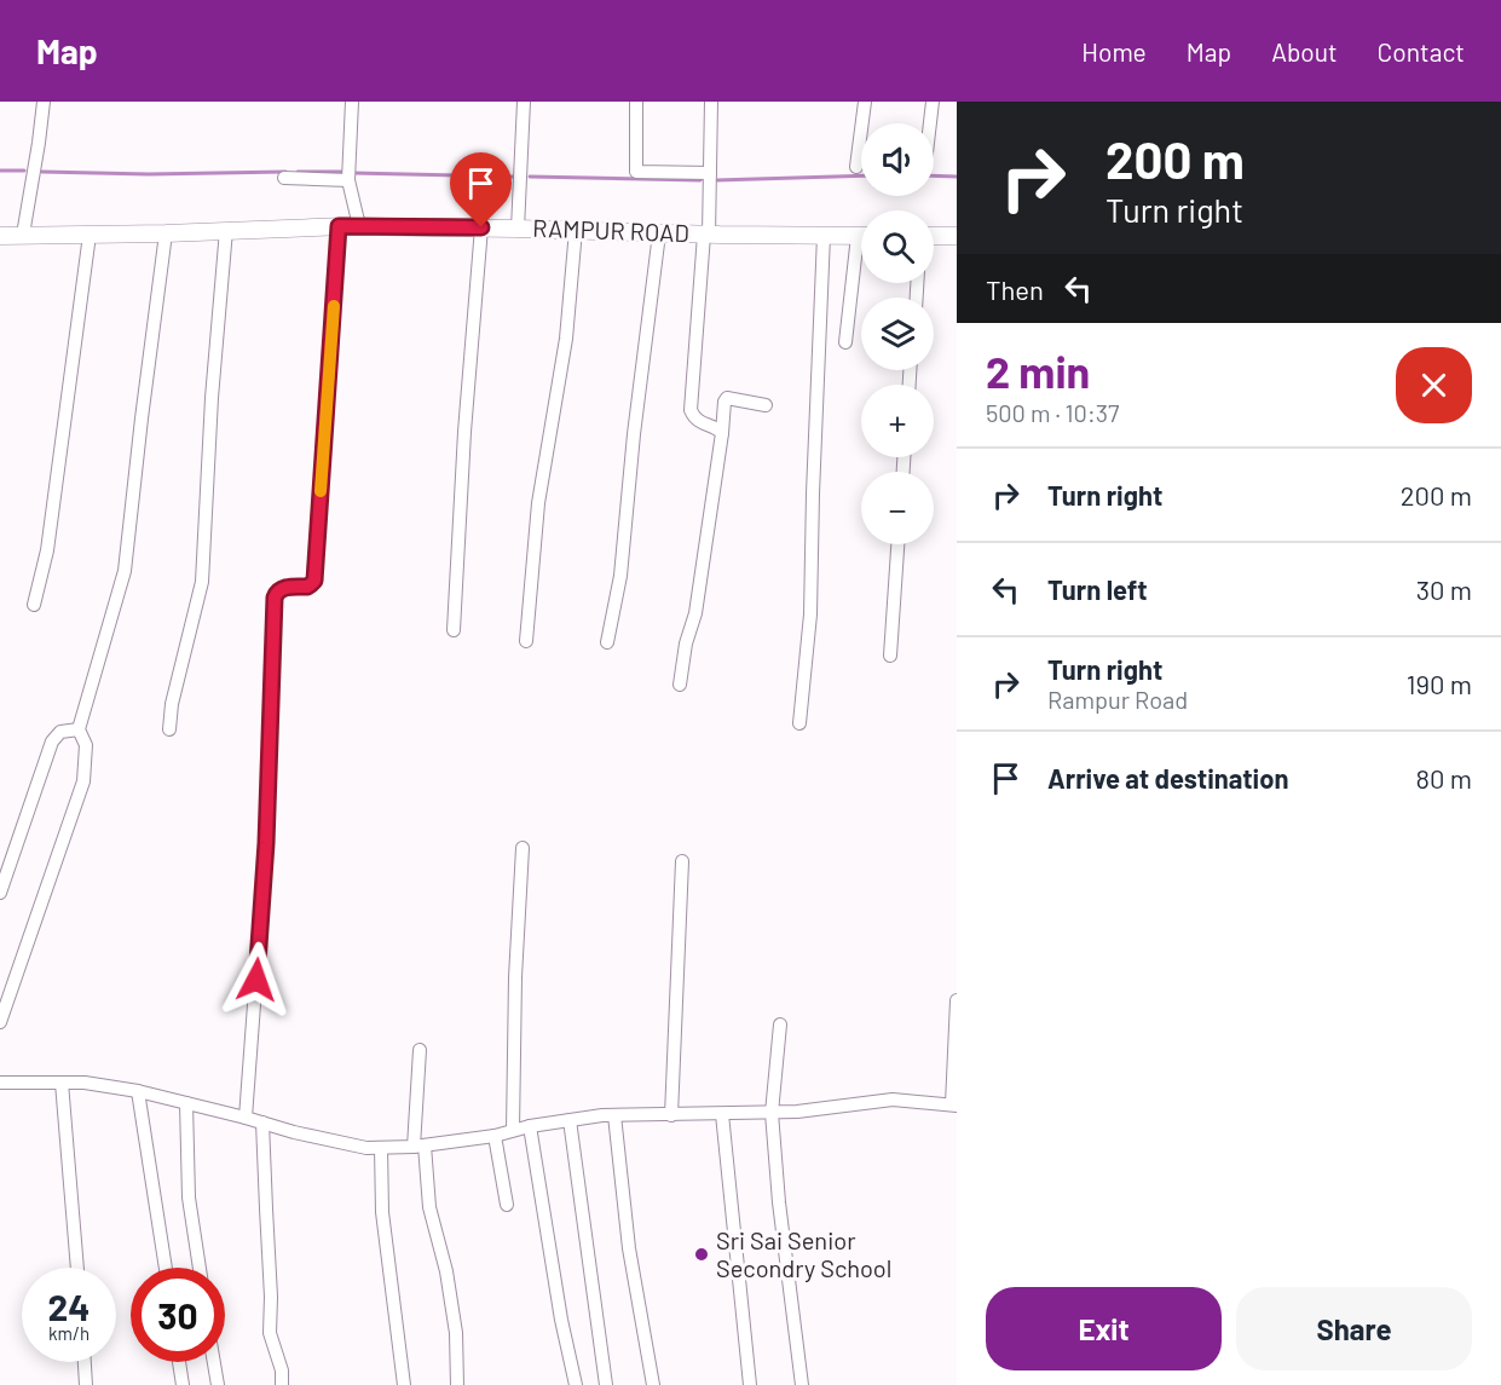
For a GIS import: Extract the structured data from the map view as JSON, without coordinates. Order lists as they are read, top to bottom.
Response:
{
  "streets": {
    "main road": ["RAMPUR ROAD"]
  },
  "places": ["Sri Sai Senior Secondry School"],
  "page": {
    "header": "Map",
    "nav": [
      "Home",
      "Map",
      "About",
      "Contact"
    ],
    "turn": ["200 m", "Turn right"],
    "map_buttons": ["+", "−"],
    "then": "Then",
    "heading": ["2 min", "500 m · 10:37"],
    "list": [
      {
        "name": "Turn right",
        "value": "200 m"
      },
      {
        "name": "Turn left",
        "value": "30 m"
      },
      {
        "name": "Turn right",
        "note": "Rampur Road",
        "value": "190 m"
      },
      {
        "name": "Arrive at destination",
        "value": "80 m"
      }
    ],
    "speed": "24 km/h",
    "limit": "30",
    "buttons": ["Exit", "Share"]
  }
}
